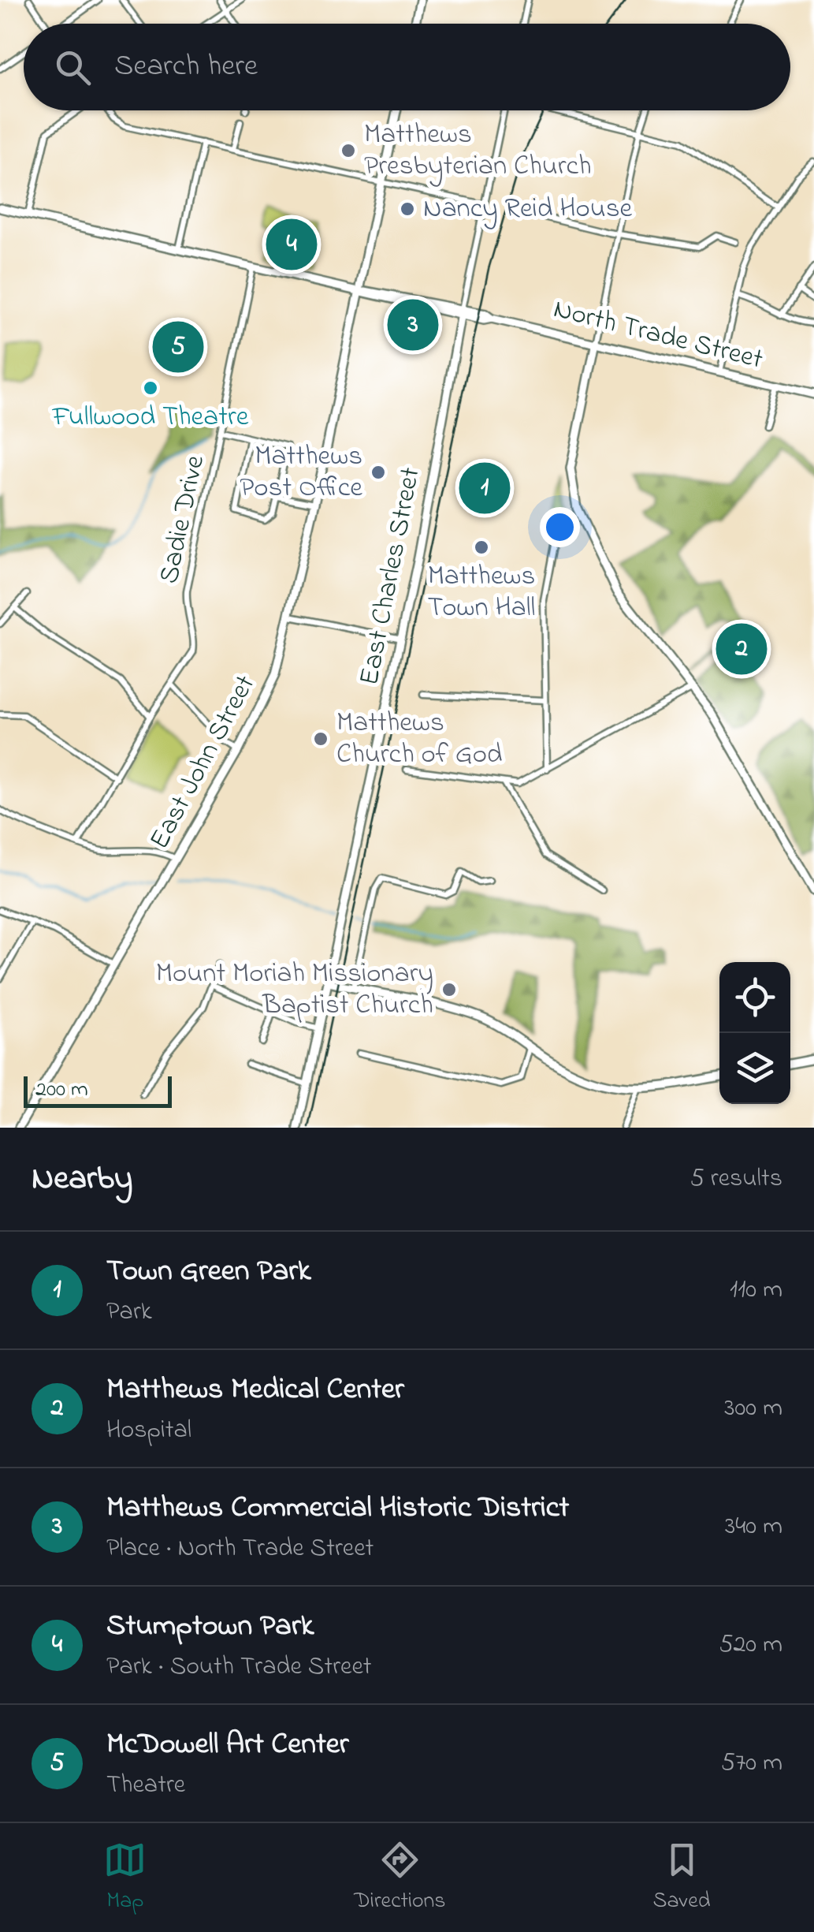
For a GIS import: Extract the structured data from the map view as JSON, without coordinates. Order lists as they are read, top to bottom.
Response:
{
  "streets": {
    "main road": ["North Trade Street", "East Charles Street", "East John Street"],
    "street": ["Sadie Drive"]
  },
  "crossings": [
    ["North Trade Street", "Sadie Drive"],
    ["North Trade Street", "East Charles Street"],
    ["North Trade Street", "East John Street"]
  ],
  "places": [
    "Matthews Presbyterian Church",
    "Nancy Reid House",
    "Fullwood Theatre",
    "Matthews Post Office",
    "Matthews Town Hall",
    "Matthews Church of God",
    "Mount Moriah Missionary Baptist Church"
  ],
  "scale_bar": "200 m",
  "page": {
    "search": "Search here",
    "pins": [
      "4",
      "3",
      "5",
      "1",
      "2"
    ],
    "scale": "200 m",
    "heading": ["Nearby", "5 results"],
    "list": [
      {
        "mark": "1",
        "name": "Town Green Park",
        "note": "Park",
        "value": "110 m"
      },
      {
        "mark": "2",
        "name": "Matthews Medical Center",
        "note": "Hospital",
        "value": "300 m"
      },
      {
        "mark": "3",
        "name": "Matthews Commercial Historic District",
        "note": "Place · North Trade Street",
        "value": "340 m"
      },
      {
        "mark": "4",
        "name": "Stumptown Park",
        "note": "Park · South Trade Street",
        "value": "520 m"
      },
      {
        "mark": "5",
        "name": "McDowell Art Center",
        "note": "Theatre",
        "value": "570 m"
      }
    ],
    "nav": ["Map", "Directions", "Saved"]
  }
}
